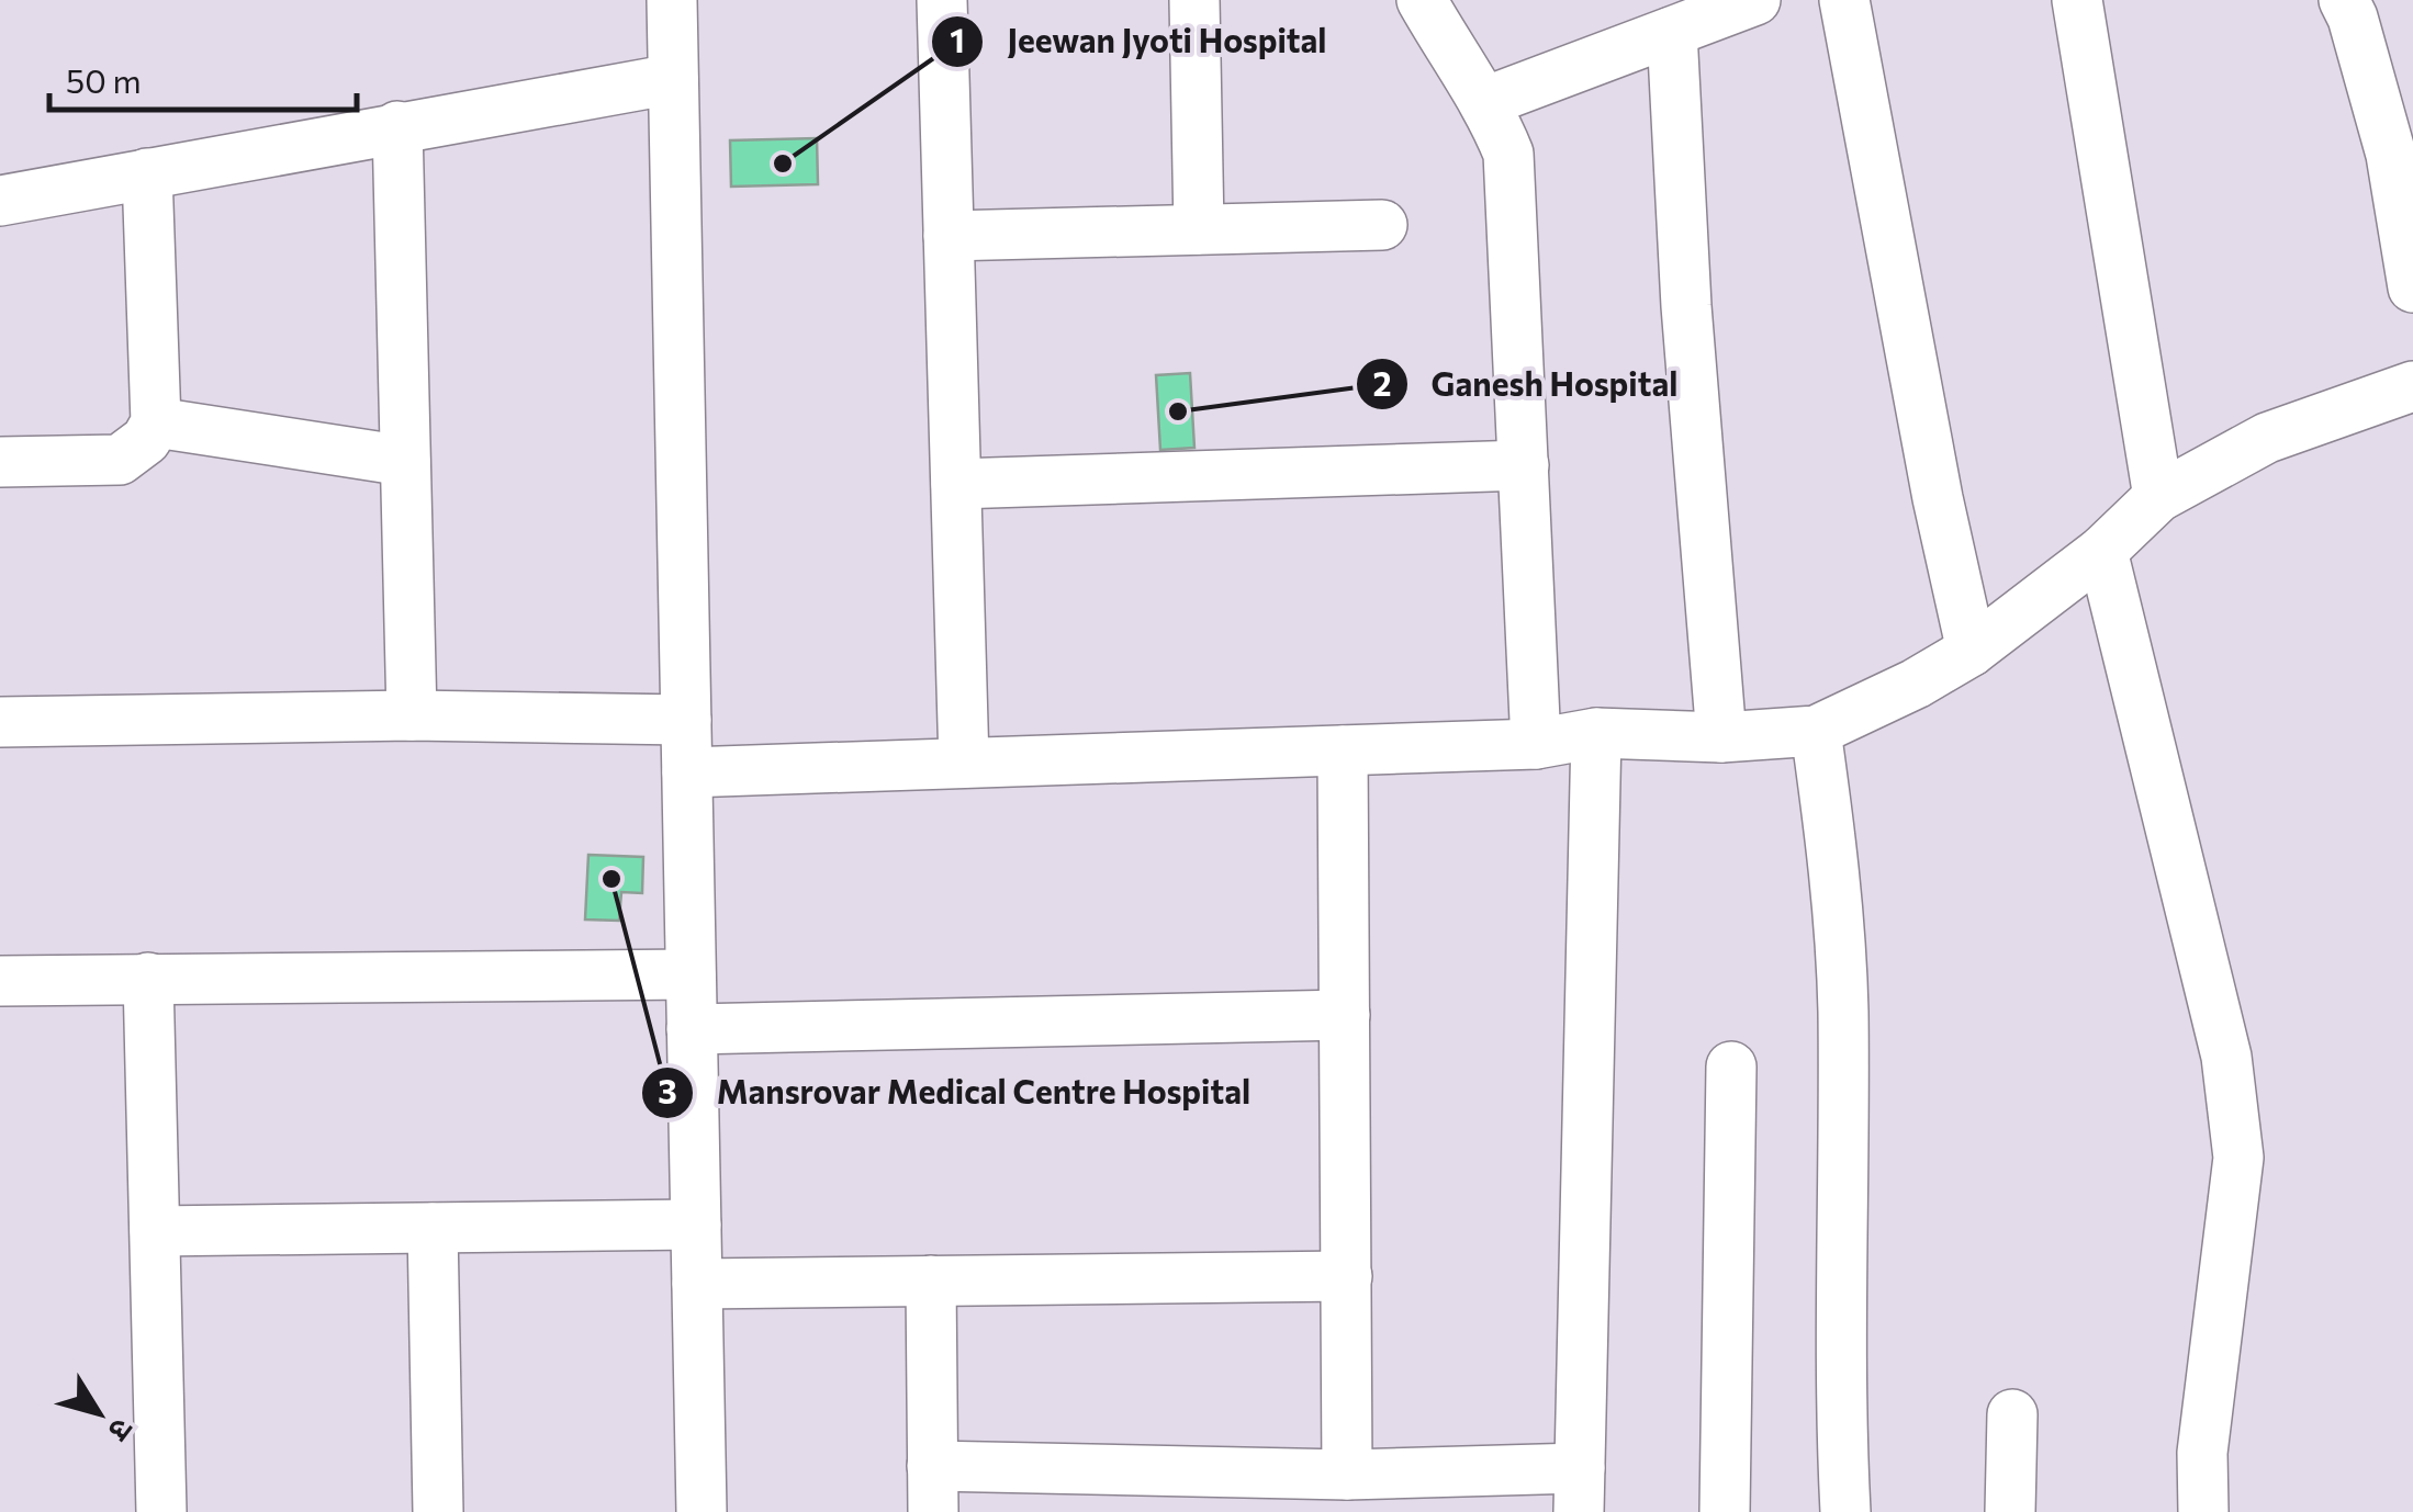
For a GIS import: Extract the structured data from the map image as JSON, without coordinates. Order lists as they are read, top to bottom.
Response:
{
  "places": ["Jeewan Jyoti Hospital", "Ganesh Hospital", "Mansrovar Medical Centre Hospital"],
  "scale_bar": "50 m",
  "north": "bottom right"
}
